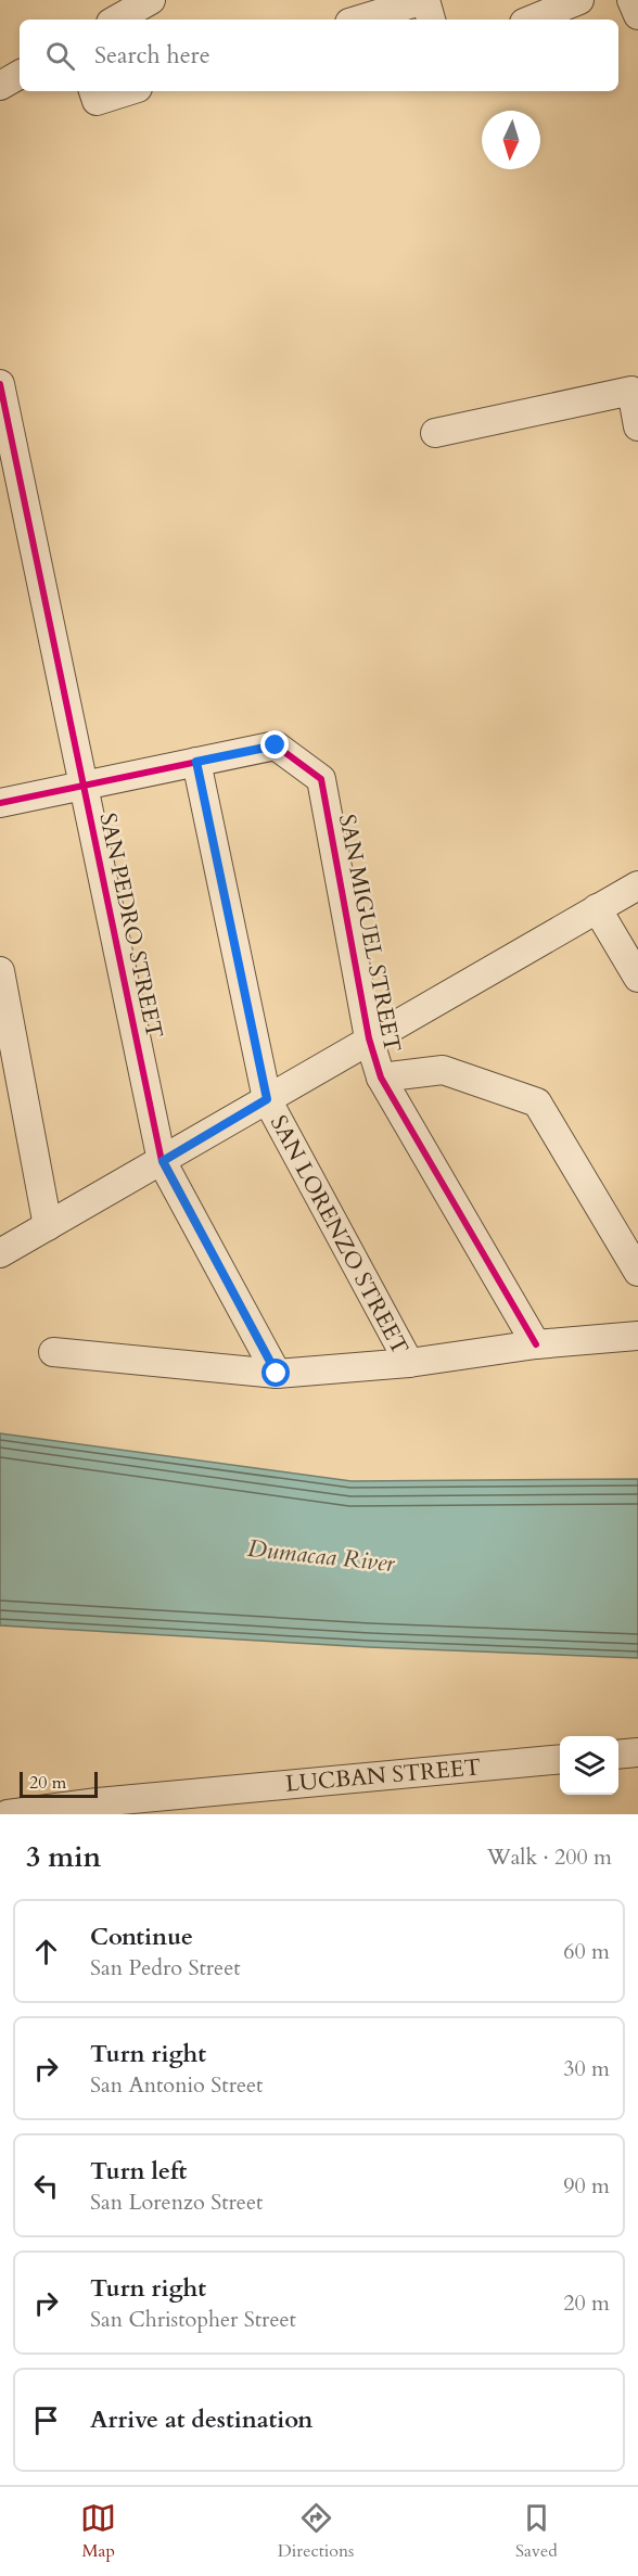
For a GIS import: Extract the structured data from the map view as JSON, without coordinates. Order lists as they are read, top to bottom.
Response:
{
  "streets": {
    "street": [
      "SAN PEDRO STREET",
      "SAN MIGUEL STREET",
      "SAN LORENZO STREET",
      "LUCBAN STREET"
    ]
  },
  "crossings": [
    ["SAN MIGUEL STREET", "SAN LORENZO STREET"]
  ],
  "water": ["Dumacaa River"],
  "scale_bar": "20 m",
  "north": "bottom",
  "page": {
    "search": "Search here",
    "scale": "20 m",
    "heading": ["3 min", "Walk · 200 m"],
    "list": [
      ["Continue", "San Pedro Street", "60 m"],
      ["Turn right", "San Antonio Street", "30 m"],
      ["Turn left", "San Lorenzo Street", "90 m"],
      ["Turn right", "San Christopher Street", "20 m"],
      "Arrive at destination"
    ],
    "nav": ["Map", "Directions", "Saved"]
  }
}
